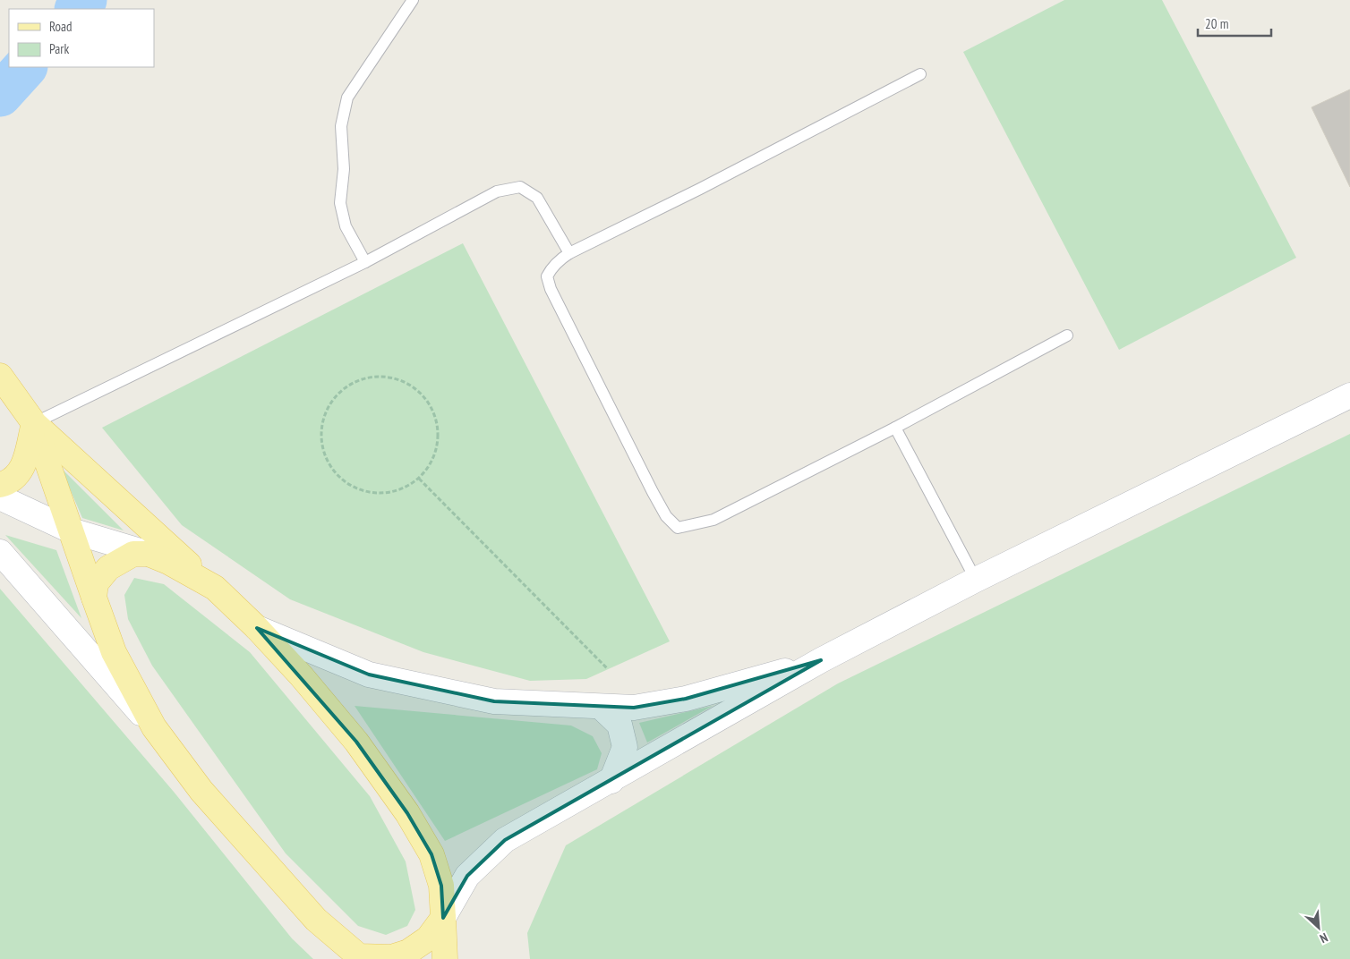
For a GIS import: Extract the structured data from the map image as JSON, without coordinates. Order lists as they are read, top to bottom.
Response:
{
  "legend": ["Road", "Park"],
  "scale_bar": "20 m",
  "north": "bottom right"
}
